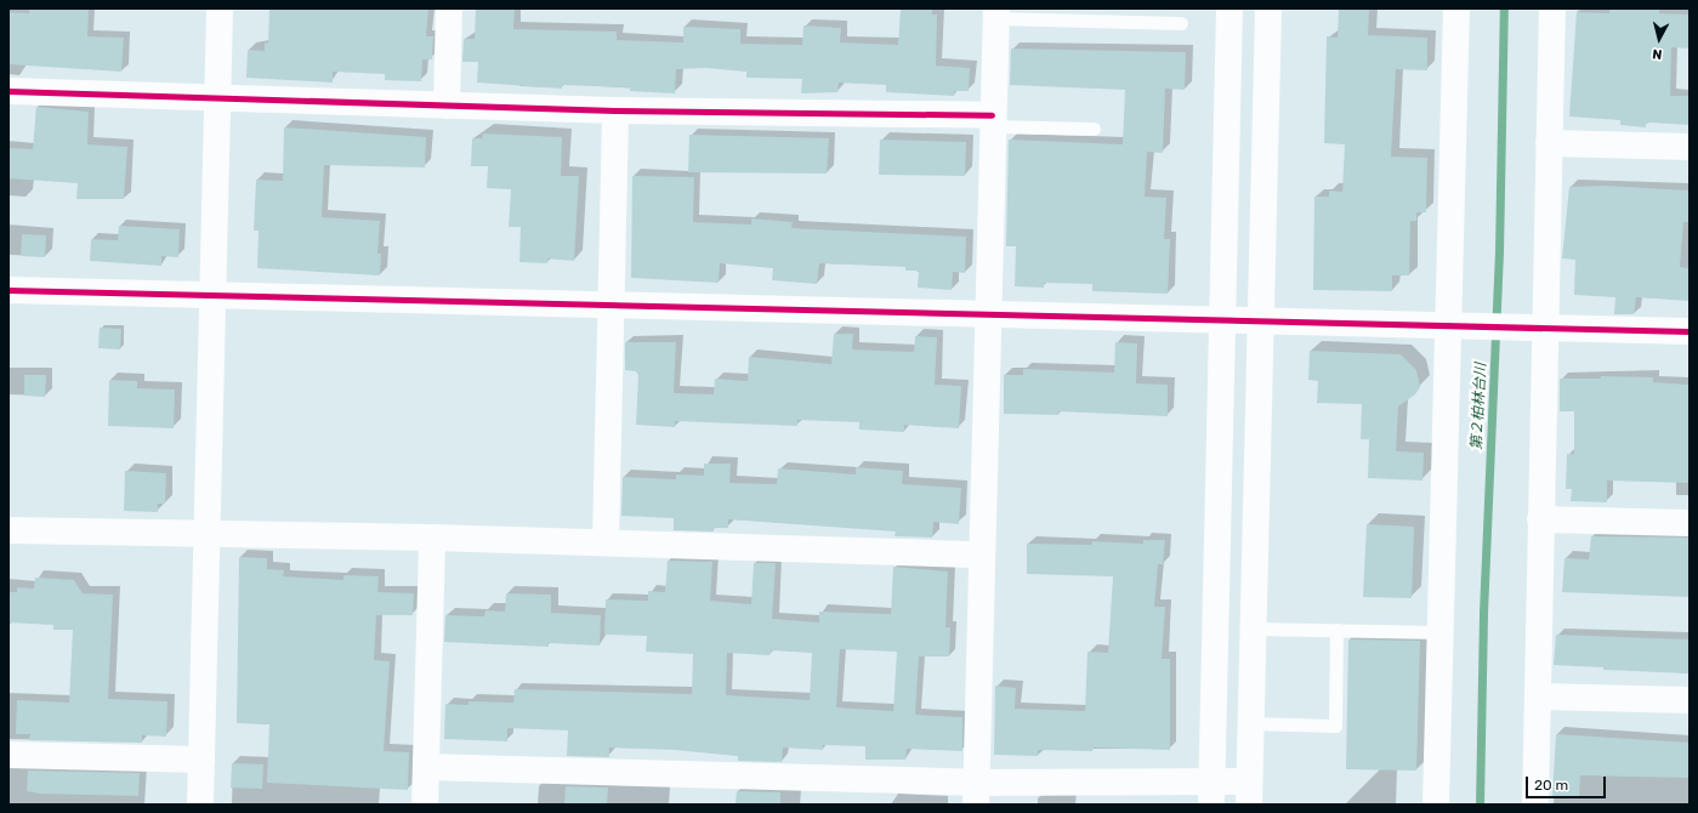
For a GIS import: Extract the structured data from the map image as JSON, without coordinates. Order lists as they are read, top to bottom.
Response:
{
  "water": ["第２柏林台川"],
  "scale_bar": "20 m",
  "north": "bottom"
}
